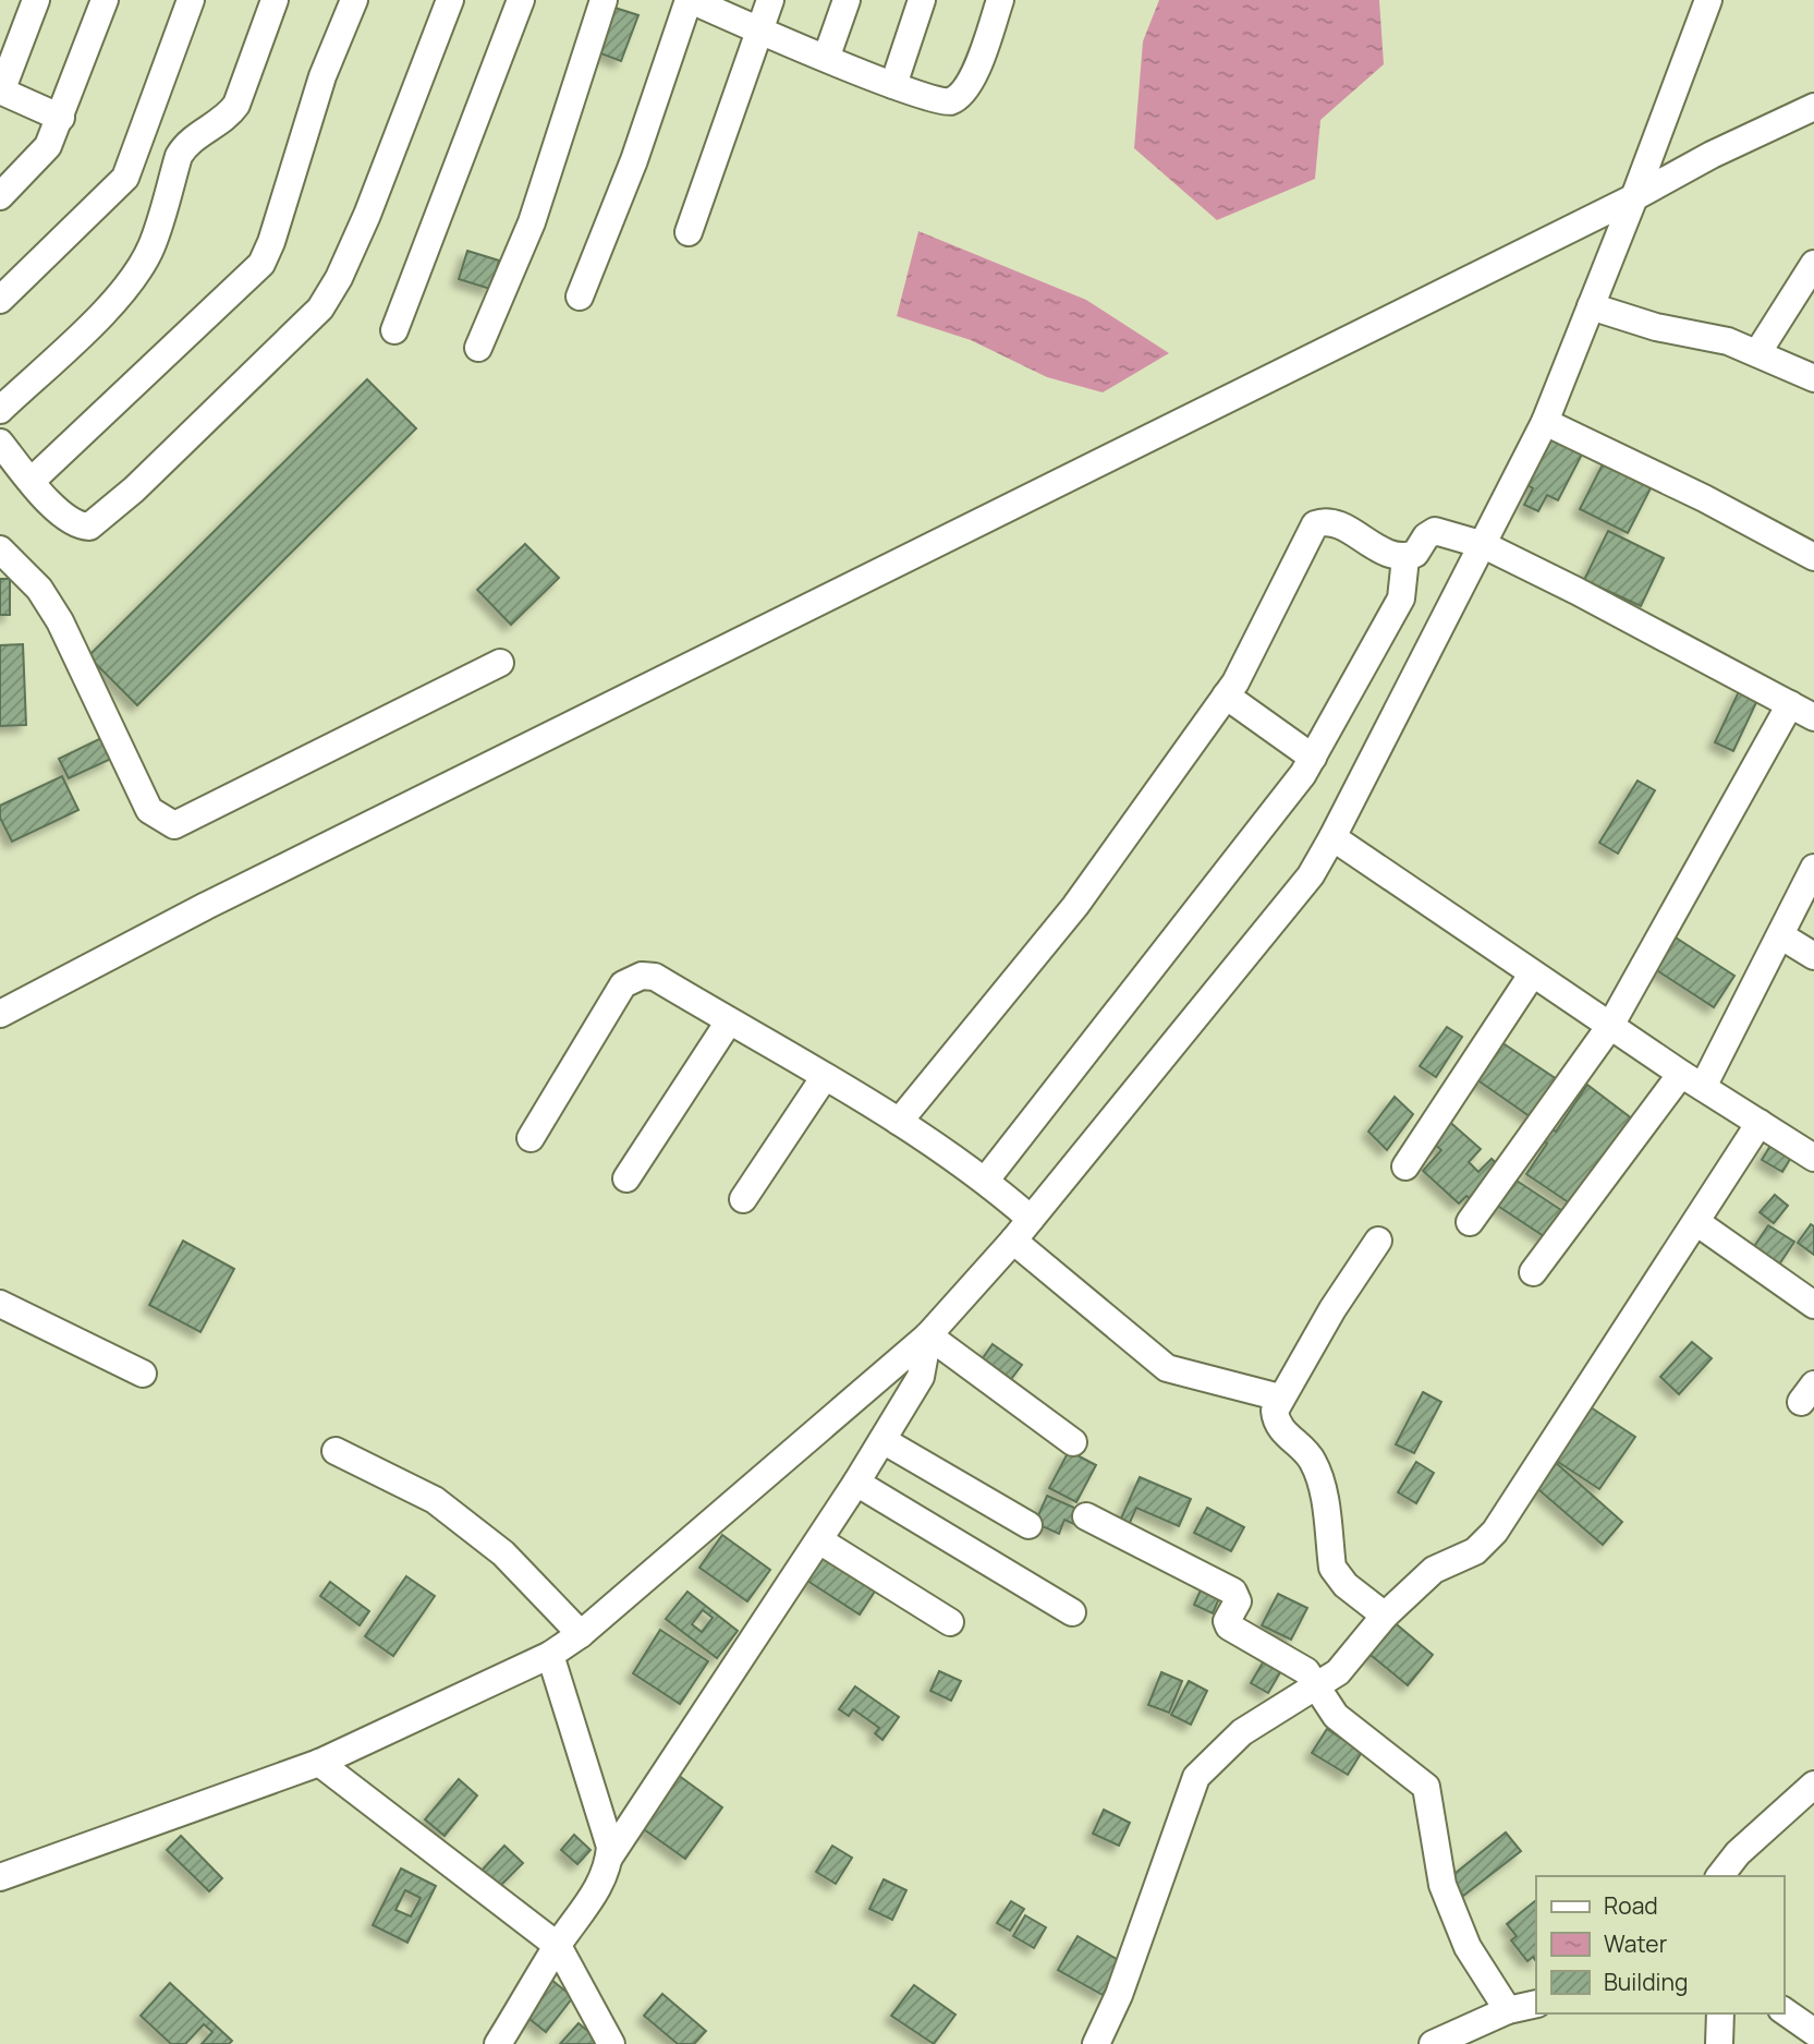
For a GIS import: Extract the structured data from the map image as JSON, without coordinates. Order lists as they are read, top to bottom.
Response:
{
  "legend": ["Road", "Water", "Building"]
}
